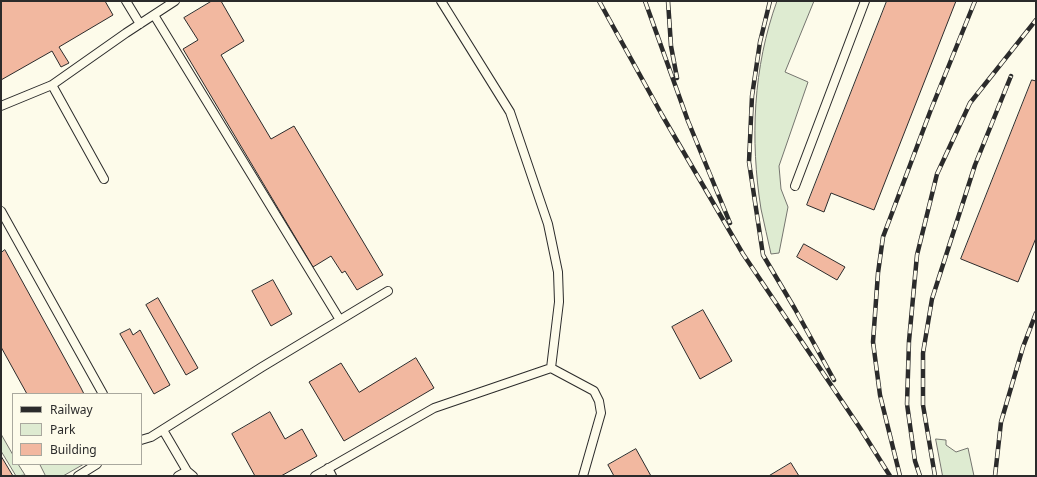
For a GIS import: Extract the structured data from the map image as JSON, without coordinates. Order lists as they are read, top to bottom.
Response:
{
  "legend": ["Railway", "Park", "Building"]
}
